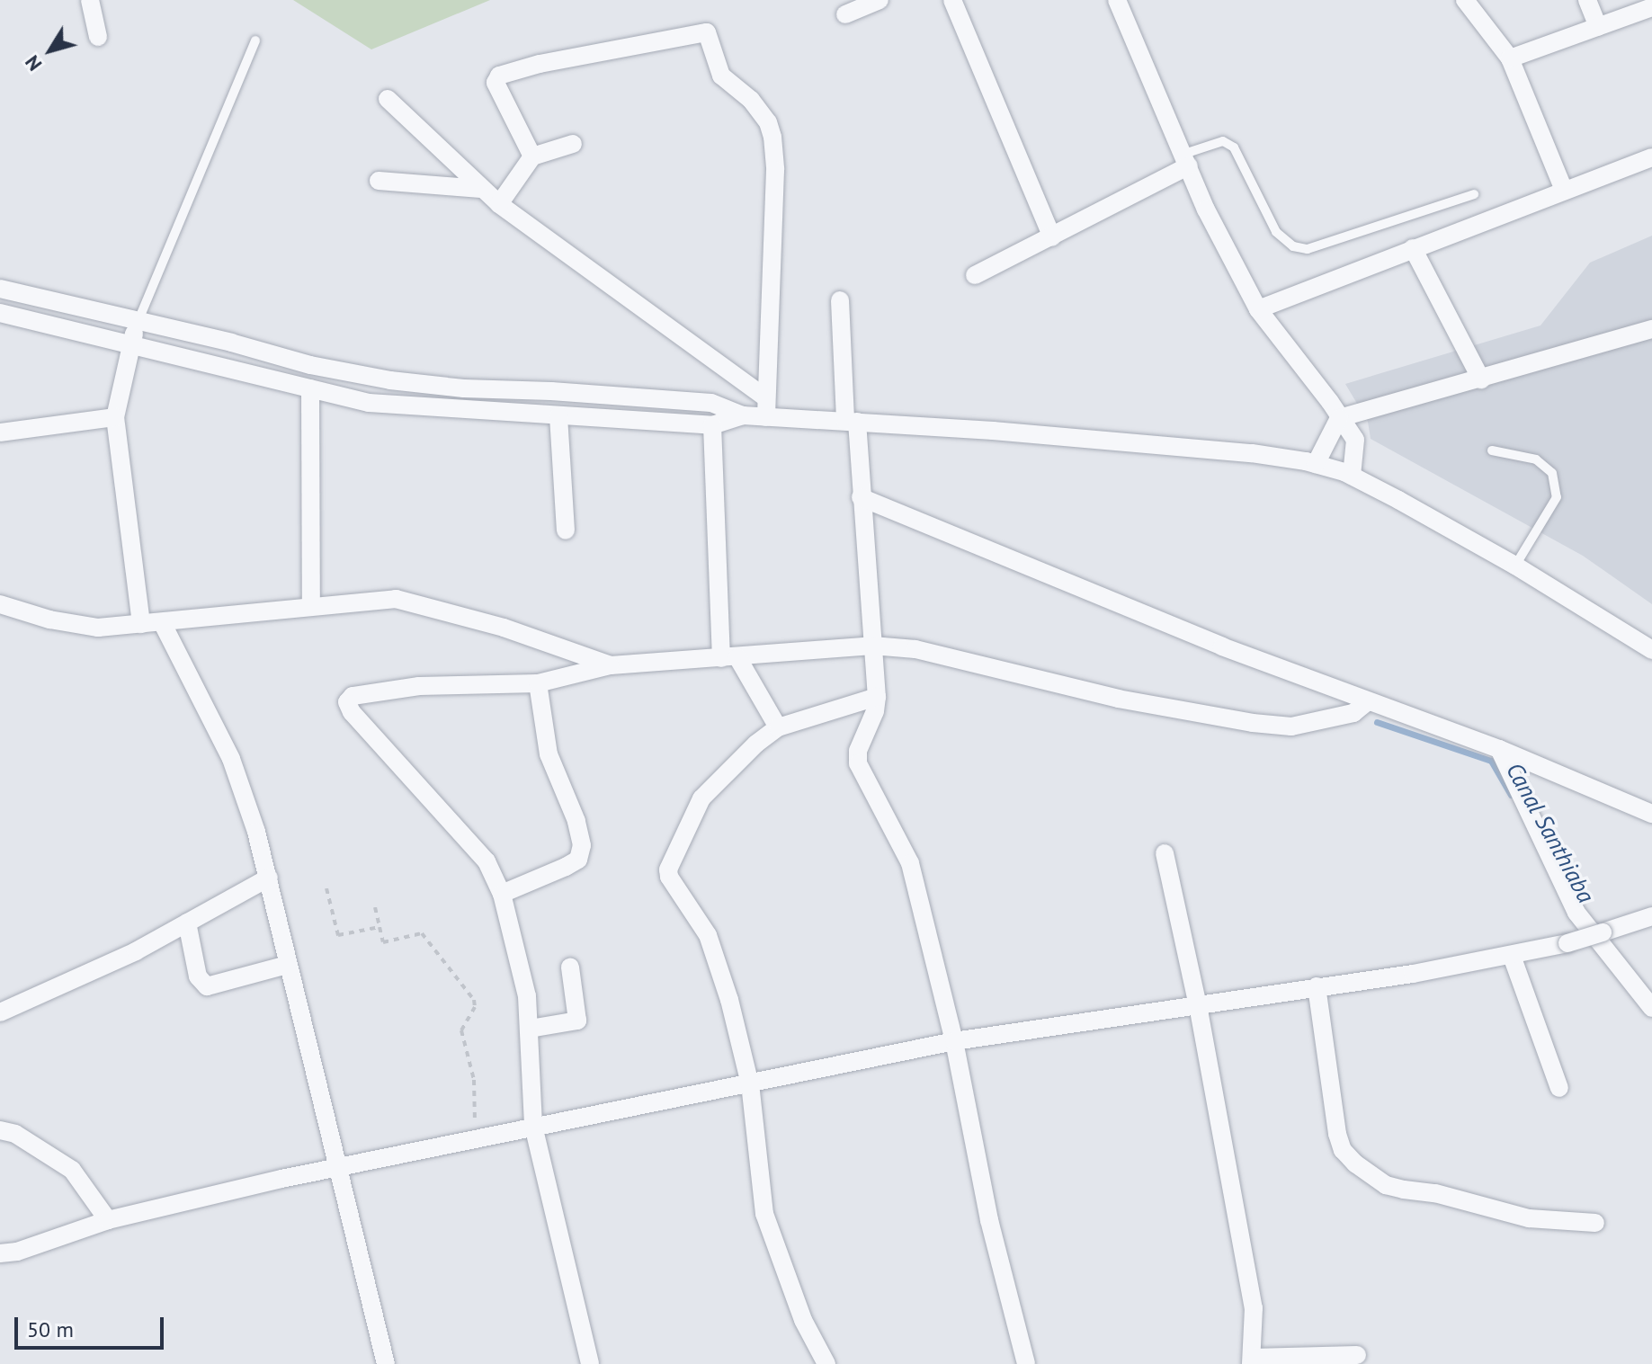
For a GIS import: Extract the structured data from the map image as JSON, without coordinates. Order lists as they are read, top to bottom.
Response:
{
  "water": ["Canal Santhiaba"],
  "scale_bar": "50 m",
  "north": "bottom left"
}
